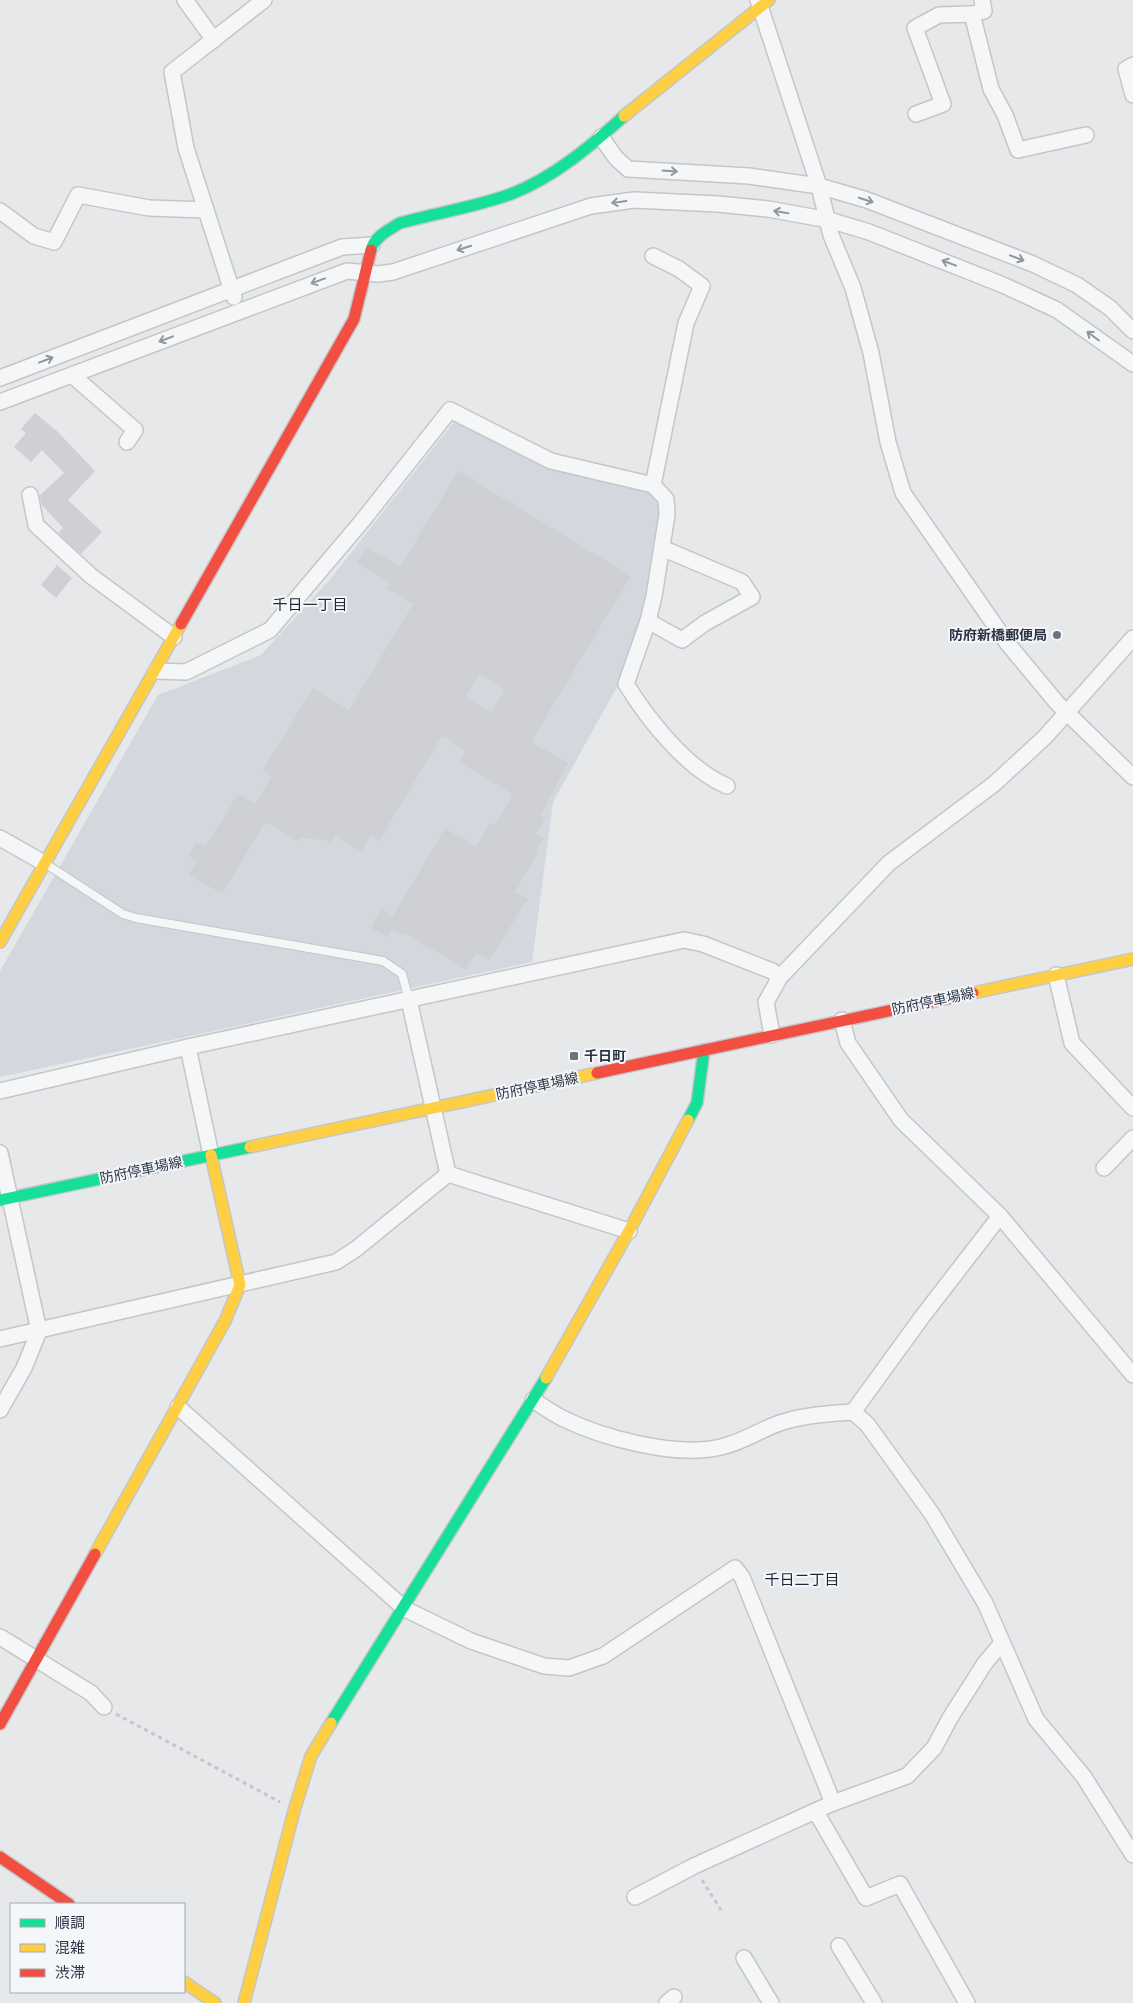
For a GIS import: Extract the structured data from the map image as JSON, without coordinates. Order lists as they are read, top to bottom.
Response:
{
  "streets": {
    "street": ["防府停車場線"]
  },
  "districts": ["千日一丁目", "千日二丁目"],
  "places": {
    "other": ["防府新橋郵便局"],
    "transit": ["千日町"]
  },
  "legend": ["順調", "混雑", "渋滞"]
}
